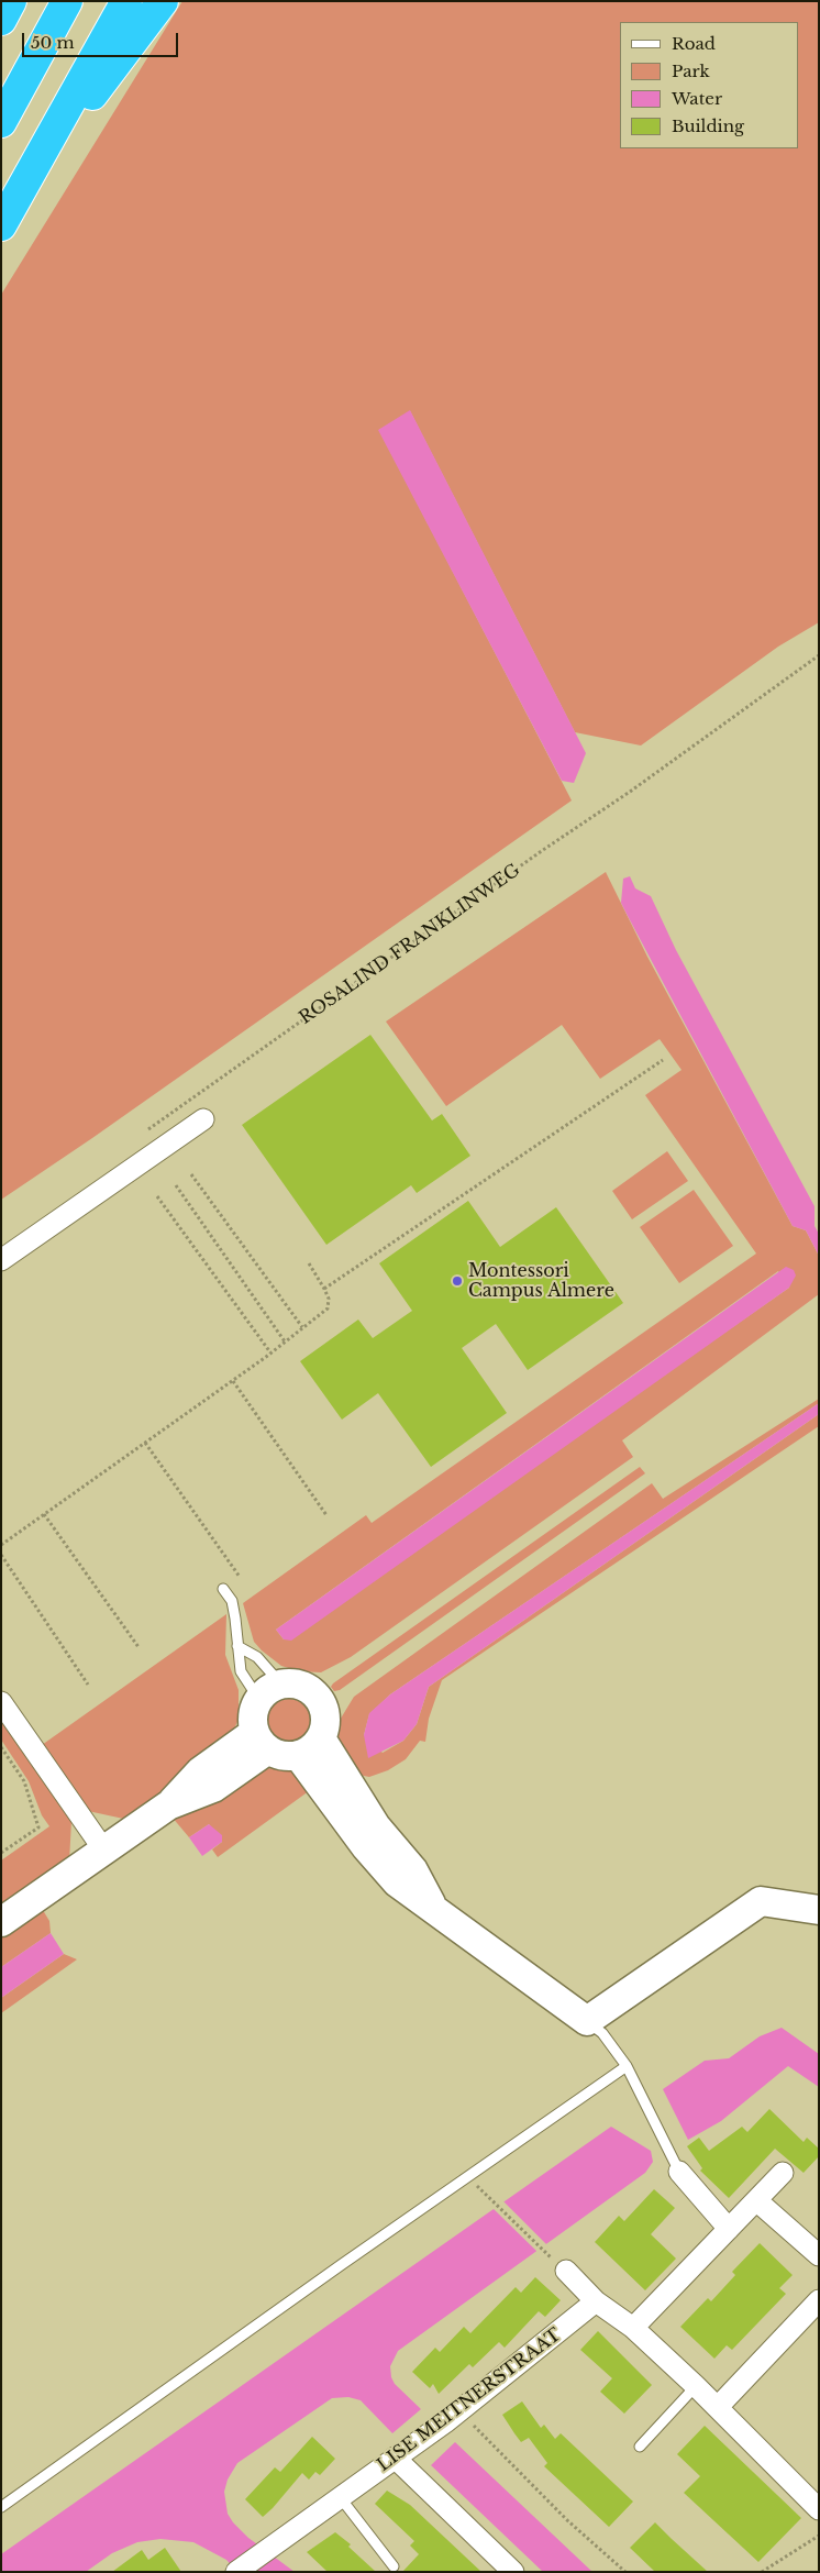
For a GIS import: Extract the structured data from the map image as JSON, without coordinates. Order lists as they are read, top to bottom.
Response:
{
  "streets": {
    "street": ["LISE MEITNERSTRAAT"],
    "path": ["ROSALIND FRANKLINWEG"]
  },
  "places": ["Montessori Campus Almere"],
  "legend": [
    "Road",
    "Park",
    "Water",
    "Building"
  ],
  "scale_bar": "50 m"
}
